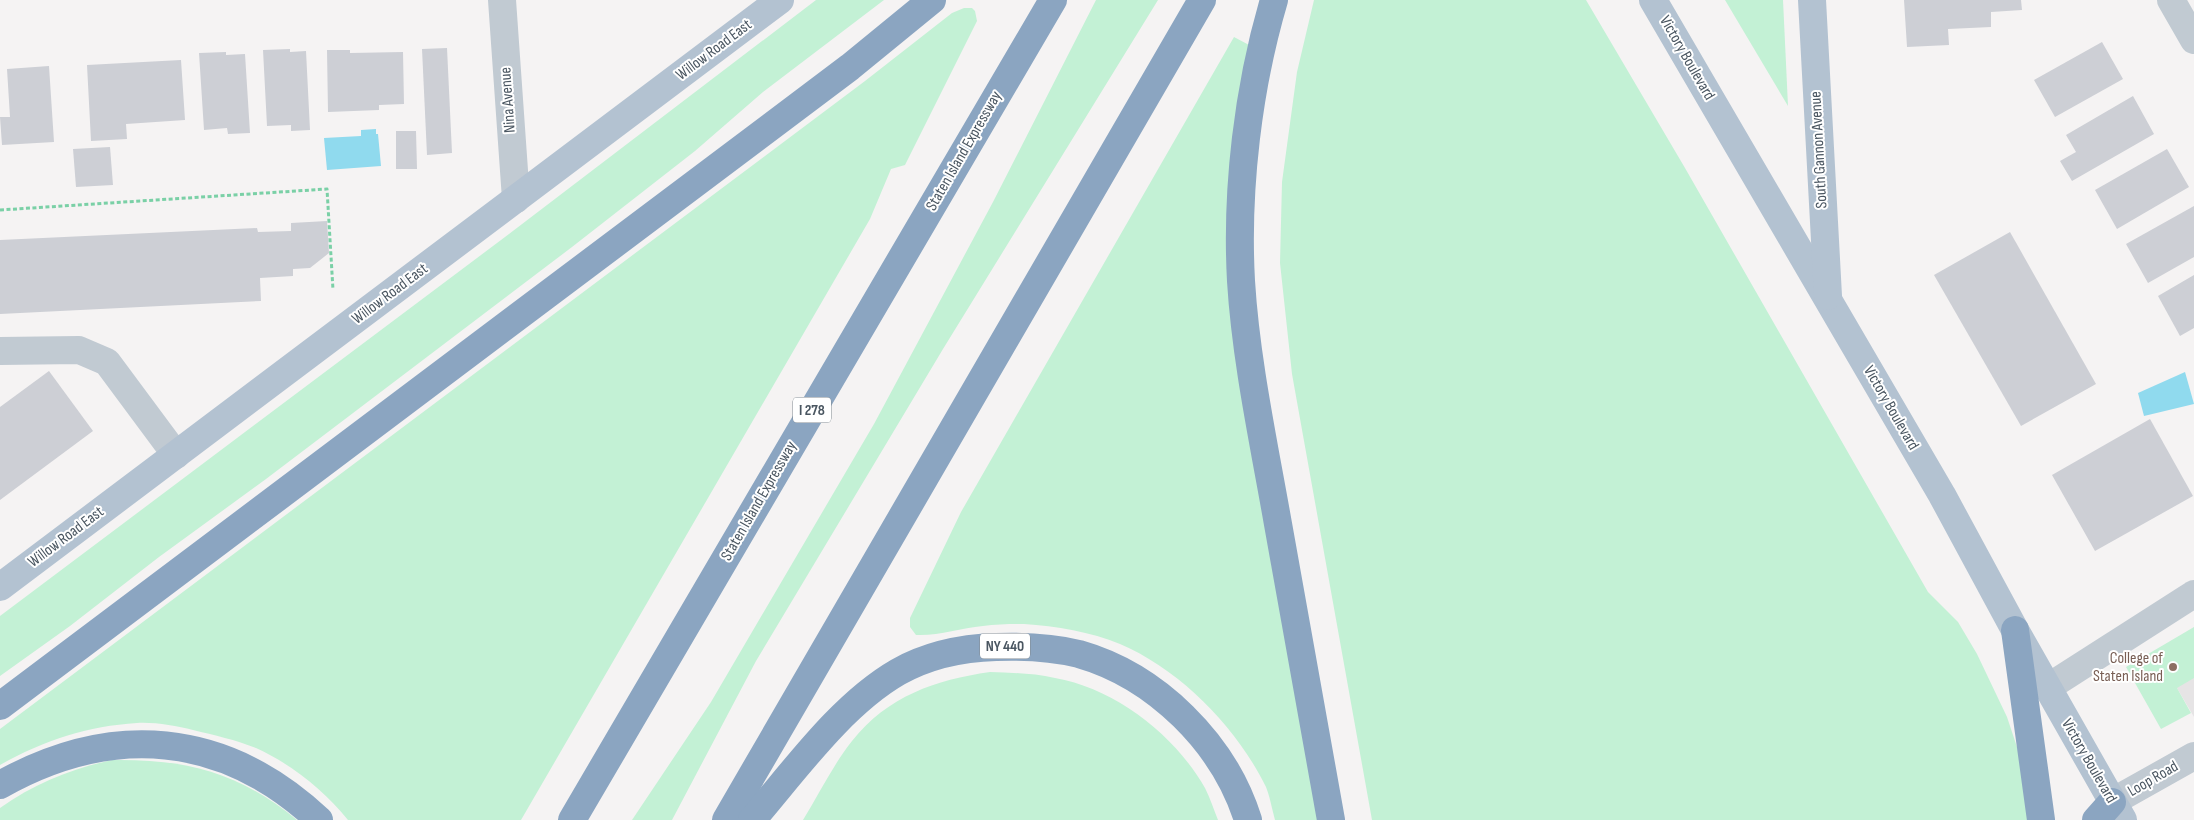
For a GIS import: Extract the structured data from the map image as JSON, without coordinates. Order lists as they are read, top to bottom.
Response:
{
  "streets": {
    "highway": ["Staten Island Expressway", "I 278", "NY 440"],
    "main road": ["Willow Road East", "Victory Boulevard", "South Gannon Avenue"],
    "street": ["Nina Avenue", "Loop Road"]
  },
  "crossings": [
    ["Willow Road East", "Nina Avenue"],
    ["Victory Boulevard", "South Gannon Avenue"],
    ["Victory Boulevard", "Loop Road"]
  ],
  "places": ["College of Staten Island"]
}
